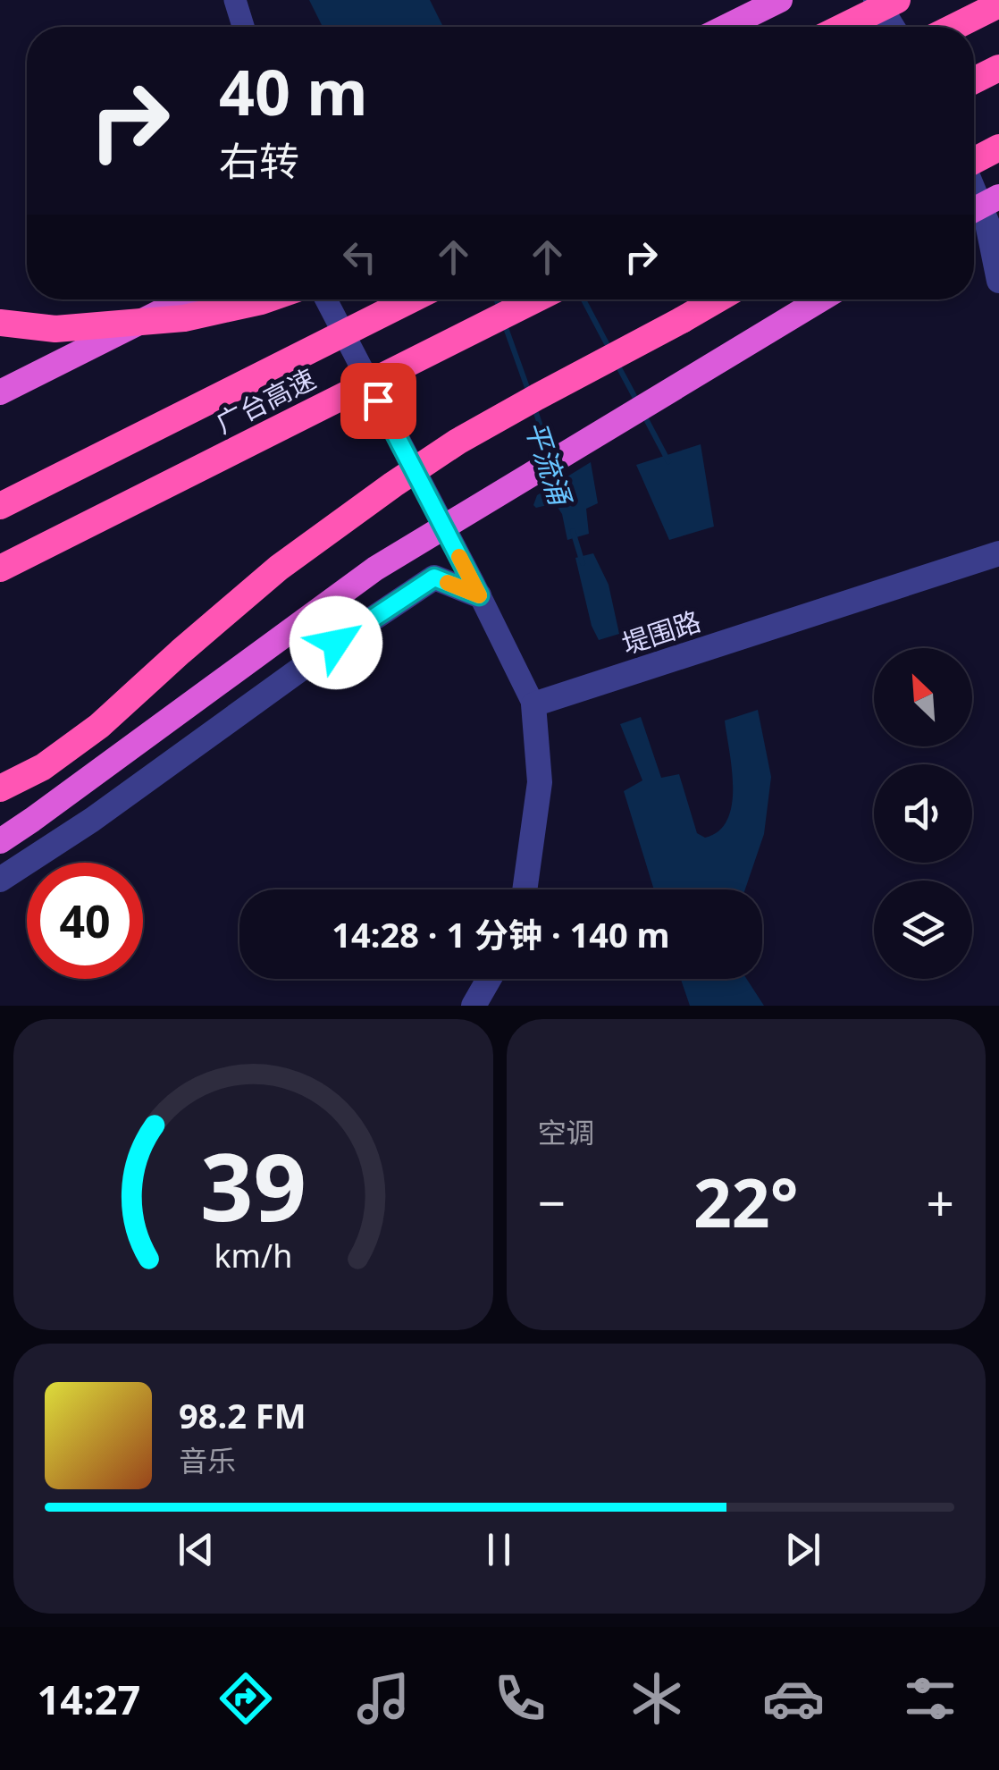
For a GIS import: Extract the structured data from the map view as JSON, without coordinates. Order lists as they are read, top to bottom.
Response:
{
  "streets": {
    "highway": ["广台高速"],
    "street": ["堤围路"]
  },
  "water": ["平流涌"],
  "north": "top left",
  "page": {
    "turn": ["40 m", "右转"],
    "limit": "40",
    "trip": "14:28 · 1 分钟 · 140 m",
    "tile": "空调",
    "heat": ["−", "22°", "+"],
    "song": ["98.2 FM", "音乐"],
    "tabs": "14:27",
    "gauge": ["39", "km/h"]
  }
}
